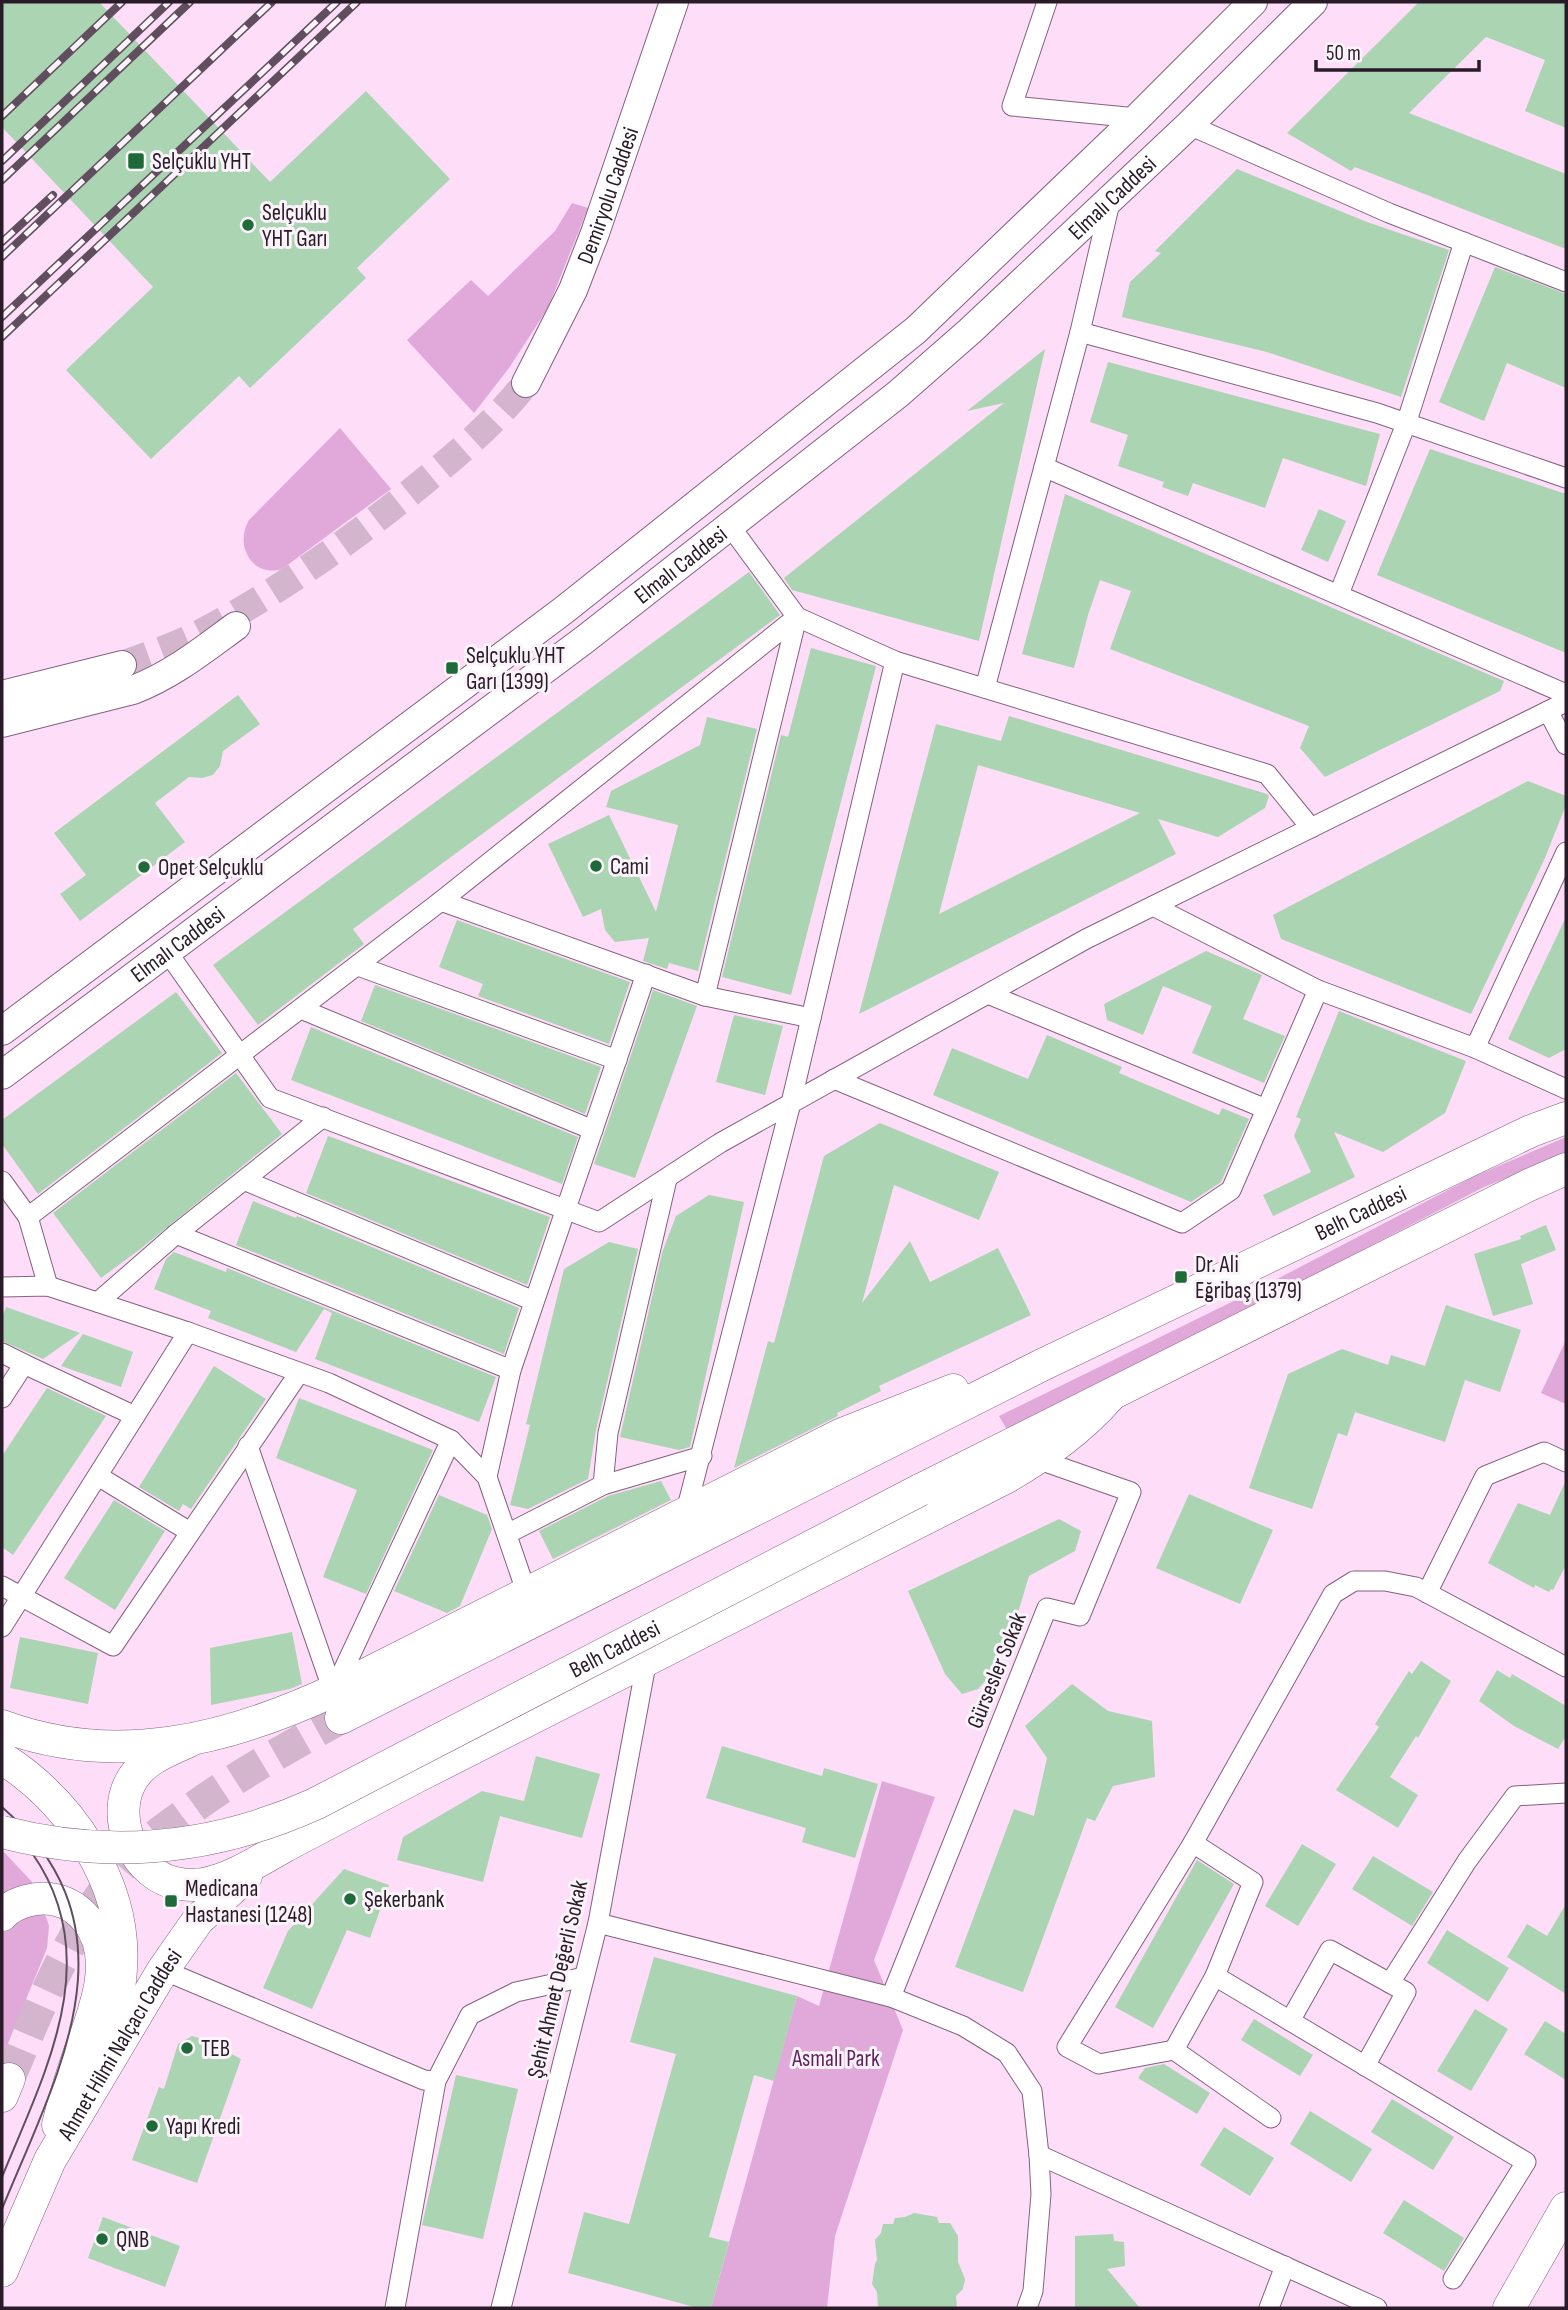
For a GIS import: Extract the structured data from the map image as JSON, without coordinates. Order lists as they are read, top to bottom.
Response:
{
  "streets": {
    "main road": [
      "Demiryolu Caddesi",
      "Elmalı Caddesi",
      "Belh Caddesi",
      "Ahmet Hilmi Nalçacı Caddesi"
    ],
    "street": ["Gürsesler Sokak", "Şehit Ahmet Değerli Sokak"]
  },
  "crossings": [
    ["Belh Caddesi", "Gürsesler Sokak"],
    ["Belh Caddesi", "Şehit Ahmet Değerli Sokak"],
    ["Belh Caddesi", "Ahmet Hilmi Nalçacı Caddesi"]
  ],
  "parks": ["Asmalı Park"],
  "places": {
    "transit": [
      "Selçuklu YHT",
      "Selçuklu YHT Garı (1399)",
      "Dr. Ali Eğribaş (1379)",
      "Medicana Hastanesi (1248)"
    ],
    "other": [
      "Selçuklu YHT Garı",
      "Cami",
      "Opet Selçuklu",
      "Şekerbank",
      "TEB",
      "Yapı Kredi",
      "QNB"
    ]
  },
  "scale_bar": "50 m"
}
